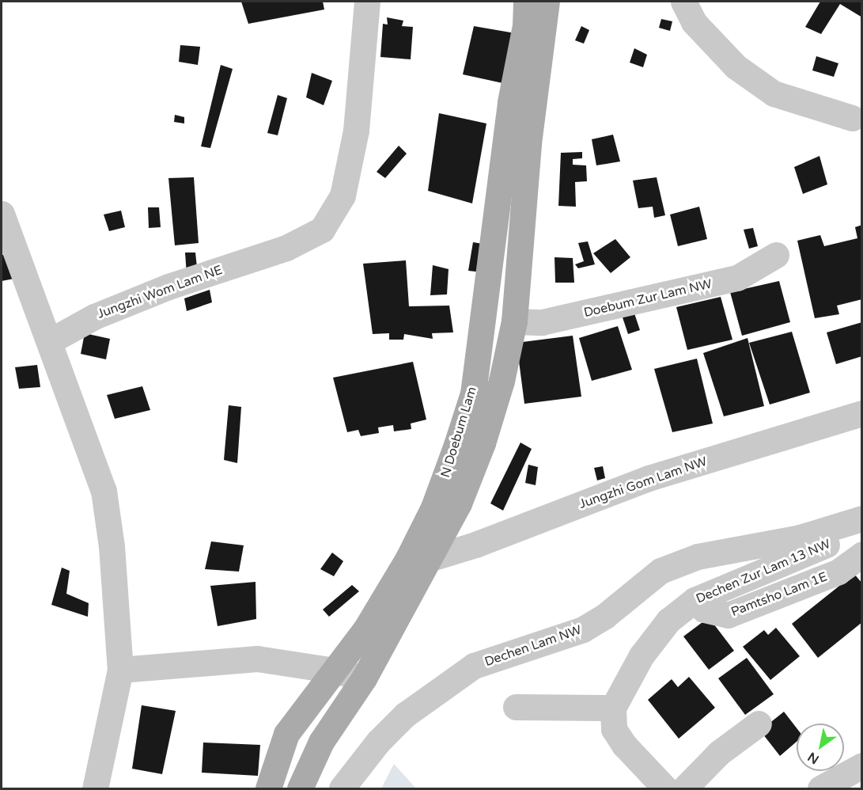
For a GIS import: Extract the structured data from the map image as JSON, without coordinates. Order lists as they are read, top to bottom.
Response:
{
  "streets": {
    "main road": ["N Doebum Lam"],
    "street": [
      "Jungzhi Wom Lam NE",
      "Doebum Zur Lam NW",
      "Jungzhi Gom Lam NW",
      "Dechen Zur Lam 13 NW",
      "Pamtsho Lam 1E",
      "Dechen Lam NW"
    ]
  },
  "crossings": [
    ["Doebum Zur Lam NW", "N Doebum Lam"],
    ["N Doebum Lam", "Jungzhi Gom Lam NW"],
    ["Dechen Zur Lam 13 NW", "Pamtsho Lam 1E"],
    ["Dechen Zur Lam 13 NW", "Dechen Lam NW"]
  ],
  "north": "bottom left"
}
